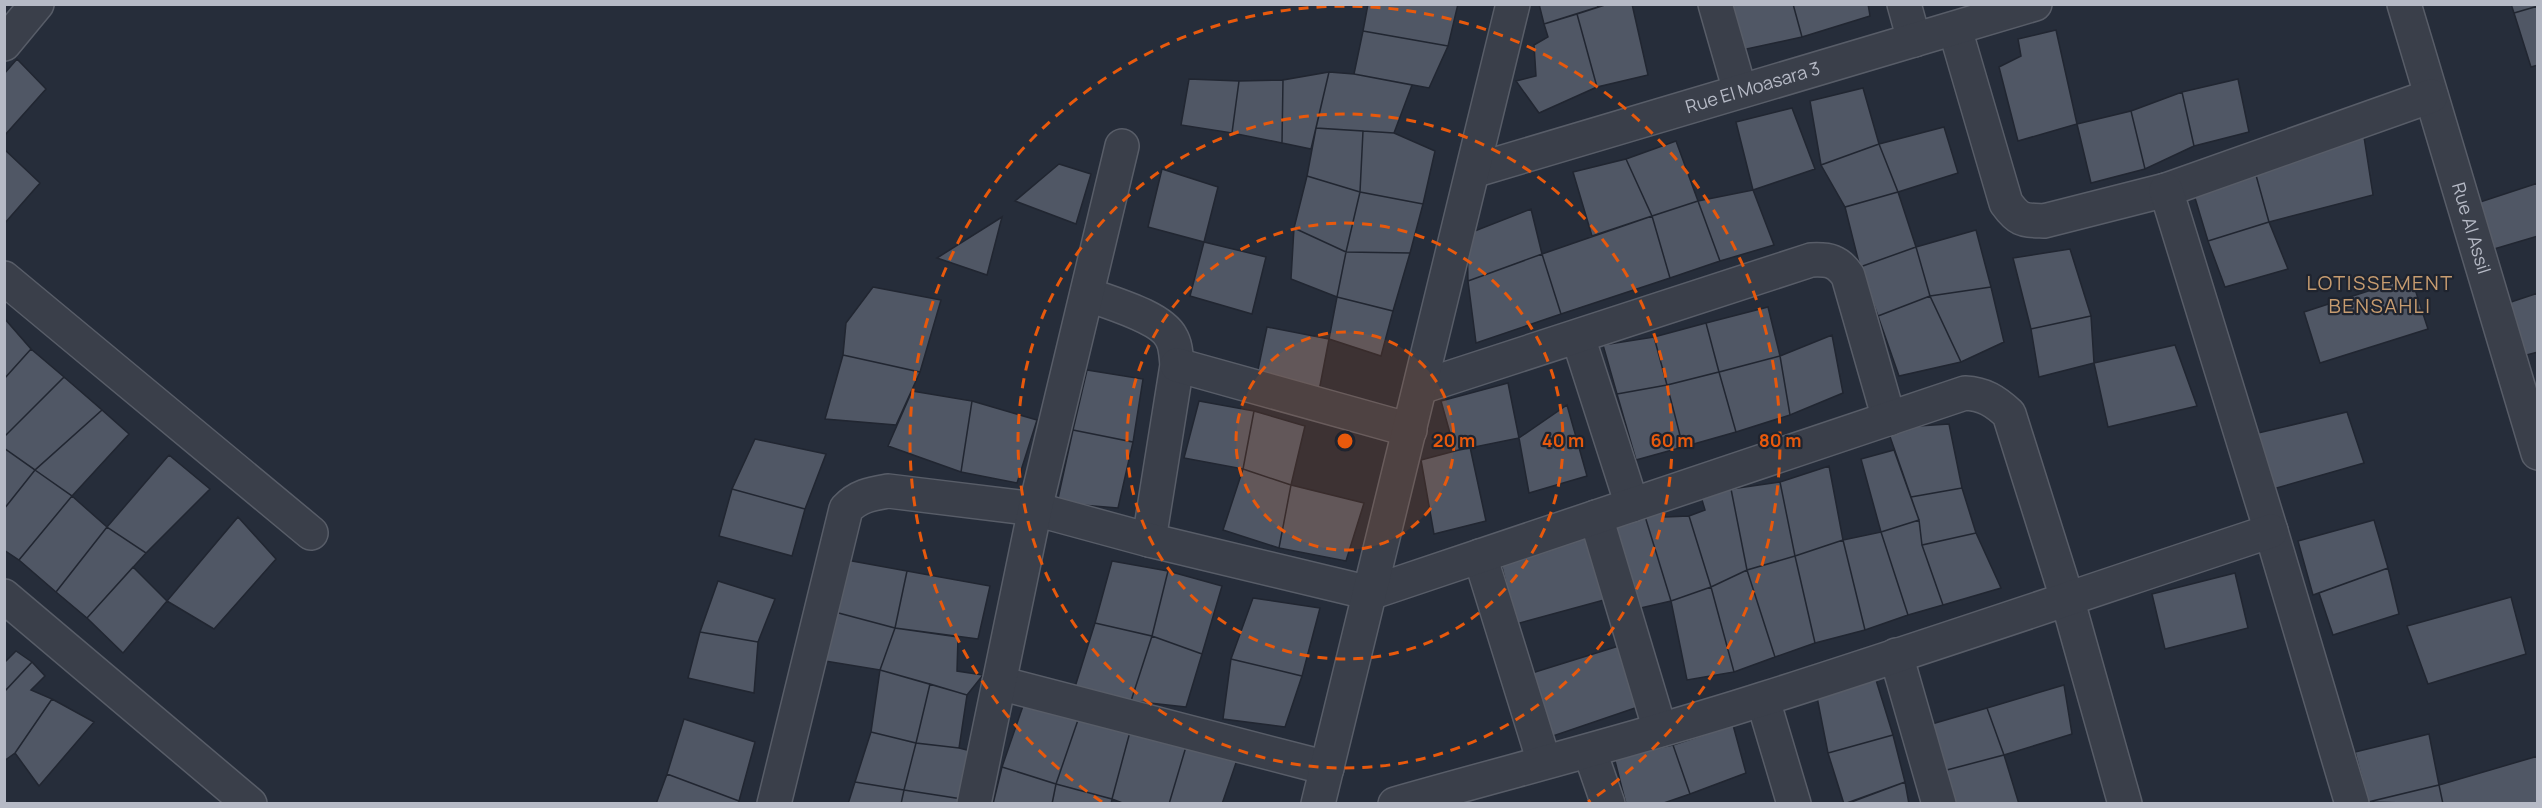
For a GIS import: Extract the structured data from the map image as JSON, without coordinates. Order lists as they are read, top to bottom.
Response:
{
  "streets": {
    "street": ["Rue El Moasara 3", "Rue Al Assil"]
  },
  "districts": ["LOTISSEMENT BENSAHLI"],
  "rings": [
    "20 m",
    "40 m",
    "60 m",
    "80 m"
  ]
}
